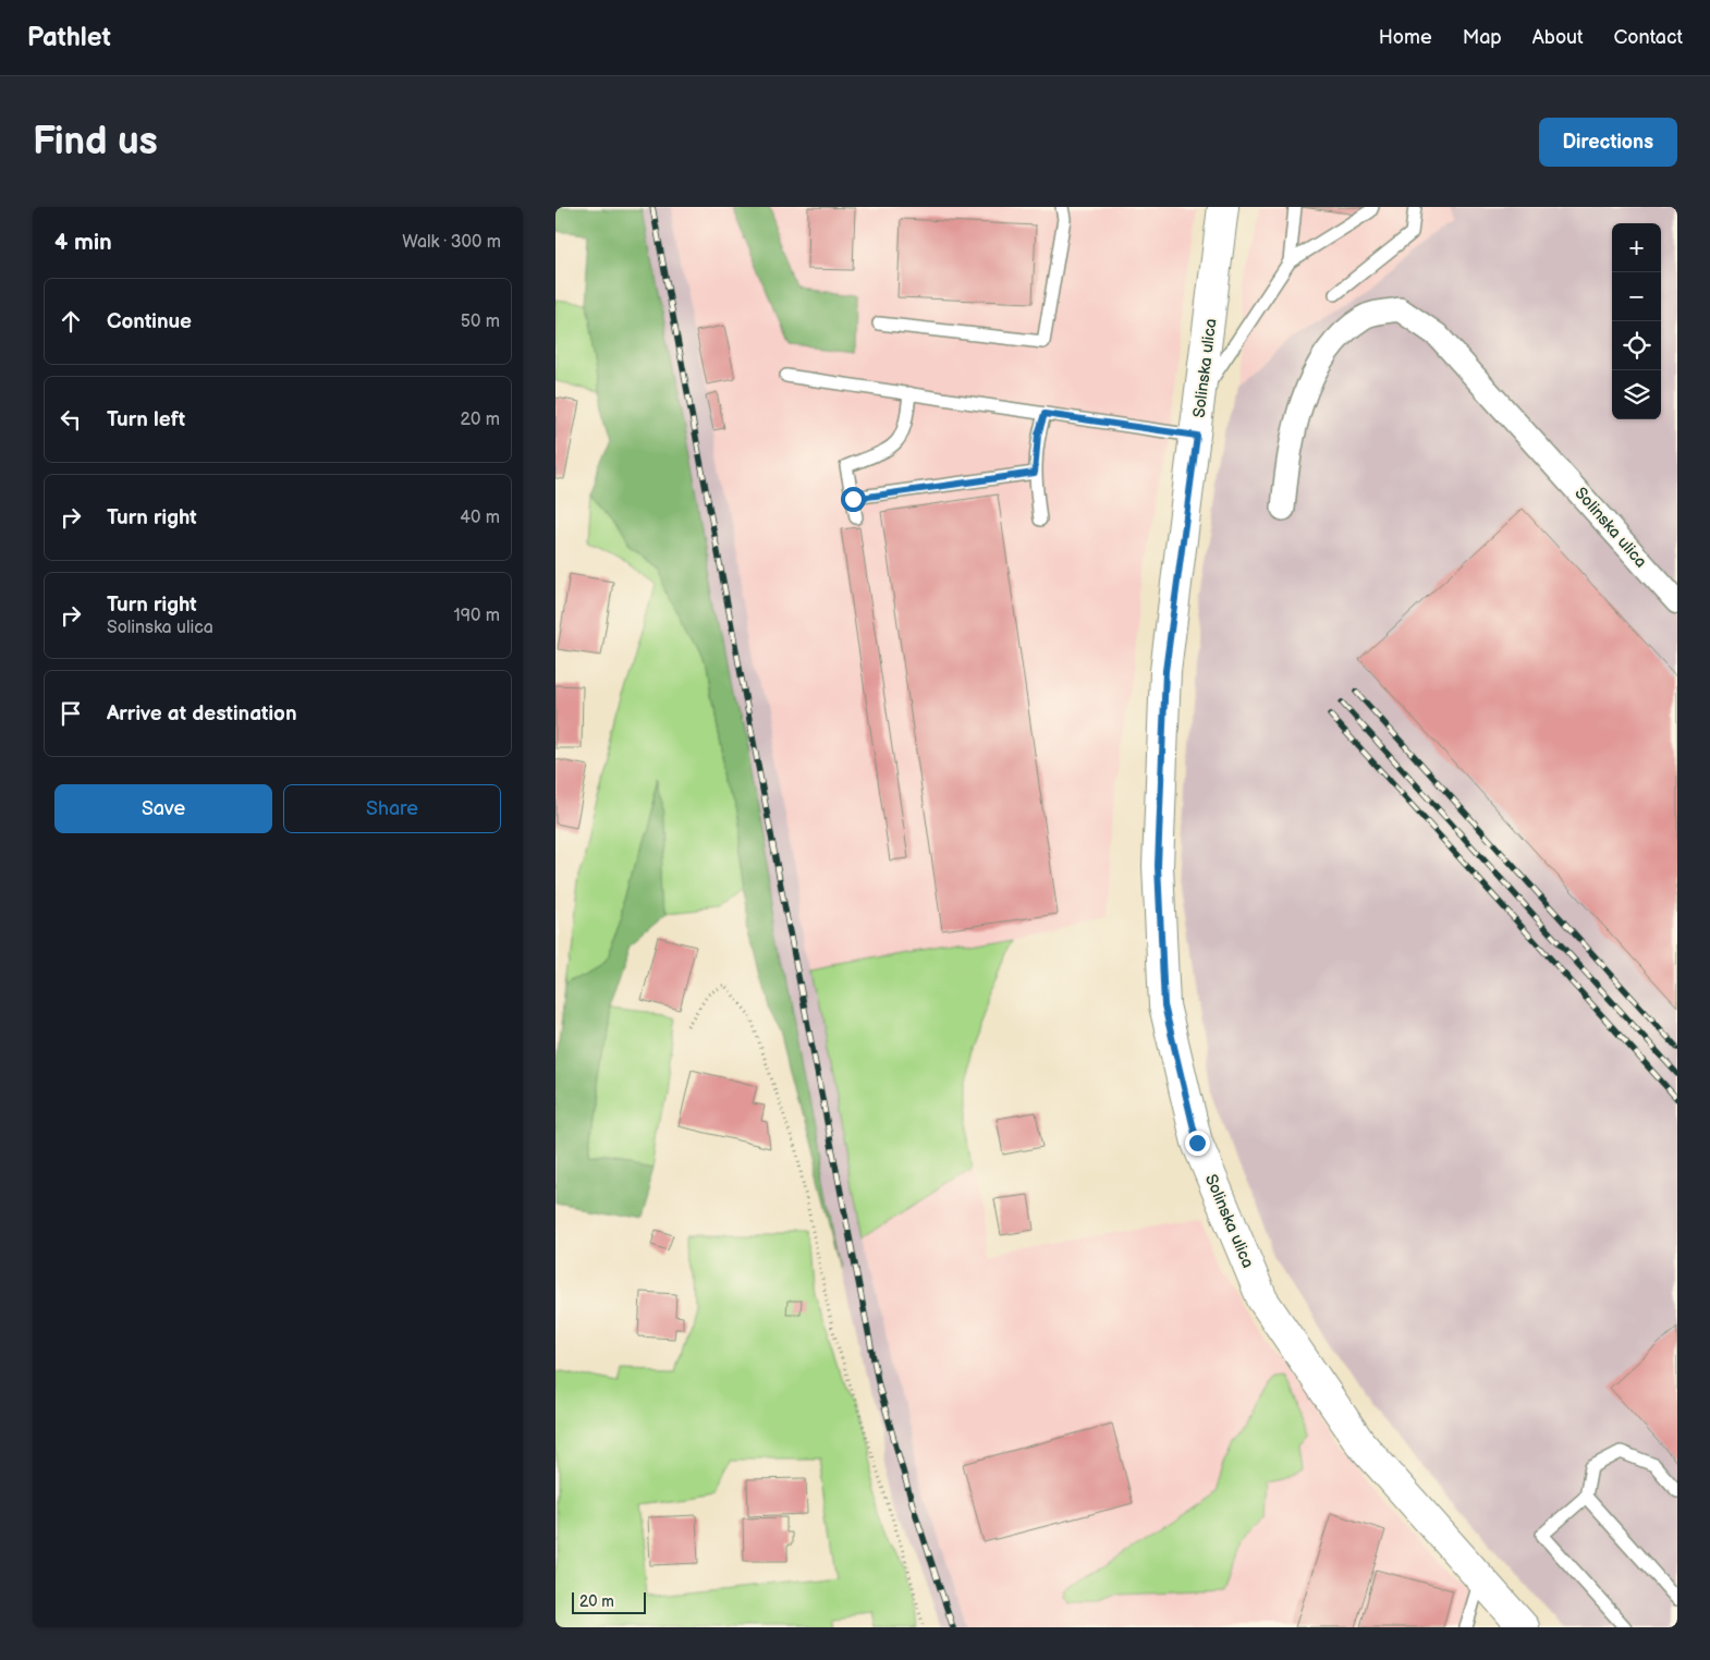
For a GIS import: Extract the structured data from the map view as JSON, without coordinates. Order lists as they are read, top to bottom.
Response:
{
  "streets": {
    "main road": ["Solinska ulica"]
  },
  "scale_bar": "20 m",
  "page": {
    "header": "Pathlet",
    "nav": [
      "Home",
      "Map",
      "About",
      "Contact"
    ],
    "buttons": [
      "Directions",
      ["Save", "Share"]
    ],
    "title": "Find us",
    "heading": ["4 min", "Walk · 300 m"],
    "map_buttons": ["+", "−"],
    "list": [
      ["Continue", "50 m"],
      ["Turn left", "20 m"],
      ["Turn right", "40 m"],
      ["Turn right", "Solinska ulica", "190 m"],
      "Arrive at destination"
    ],
    "scale": "20 m"
  }
}
